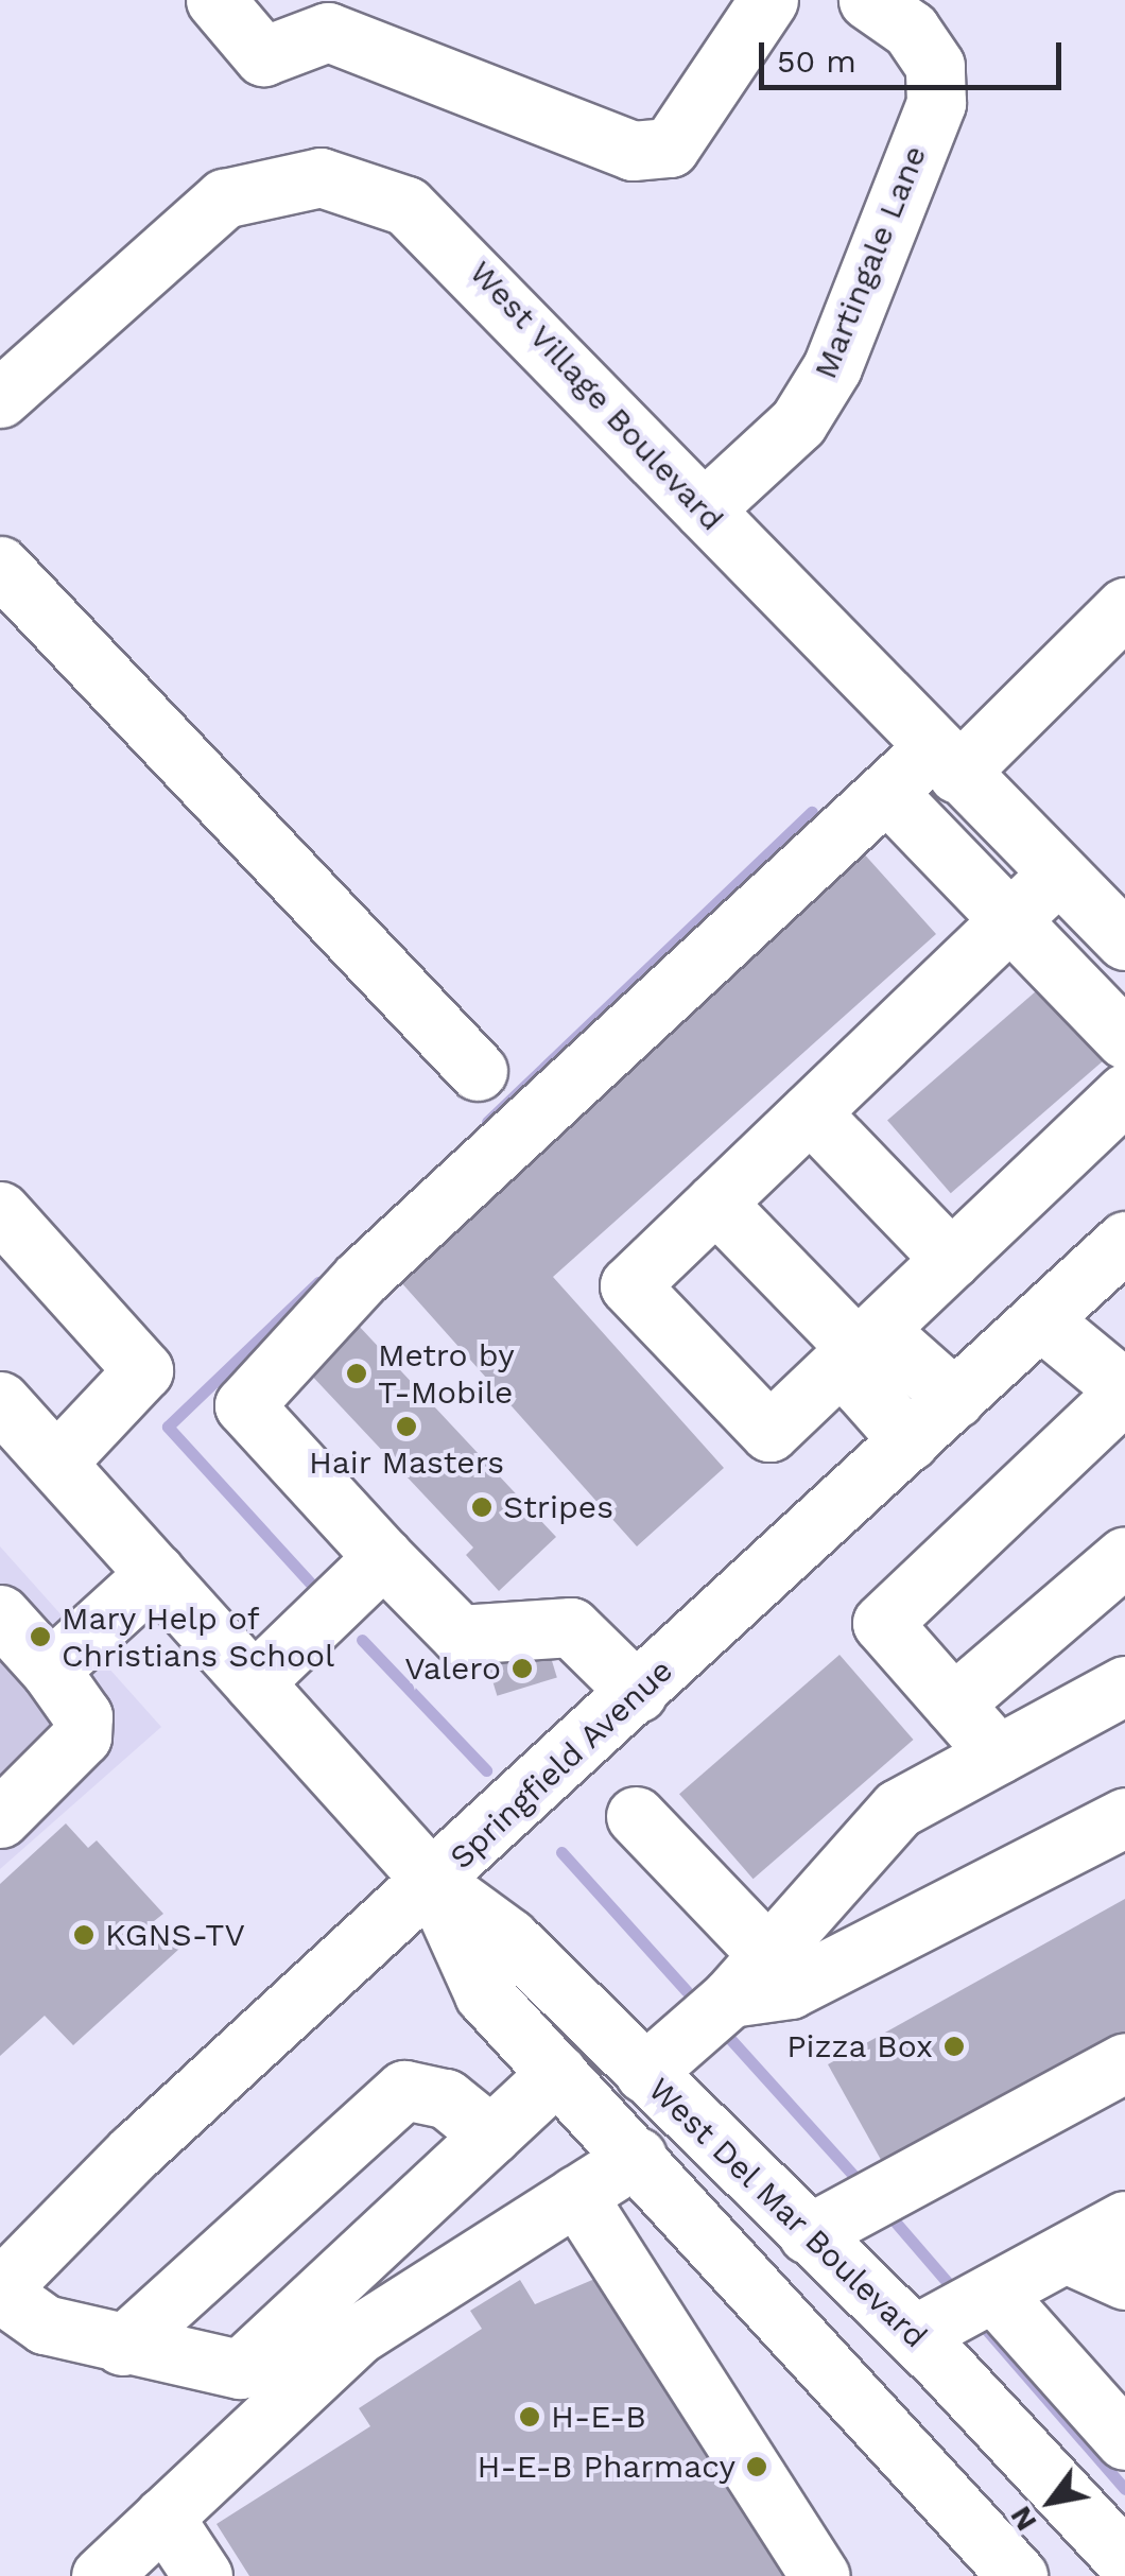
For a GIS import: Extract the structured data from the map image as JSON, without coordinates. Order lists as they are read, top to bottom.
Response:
{
  "streets": {
    "main road": [
      "Martingale Lane",
      "West Village Boulevard",
      "Springfield Avenue",
      "West Del Mar Boulevard"
    ]
  },
  "crossings": [
    ["Martingale Lane", "West Village Boulevard"],
    ["Springfield Avenue", "West Del Mar Boulevard"]
  ],
  "places": [
    "Metro by T-Mobile",
    "Hair Masters",
    "Stripes",
    "Mary Help of Christians School",
    "Valero",
    "KGNS-TV",
    "Pizza Box",
    "H-E-B",
    "H-E-B Pharmacy"
  ],
  "scale_bar": "50 m",
  "north": "bottom left"
}
